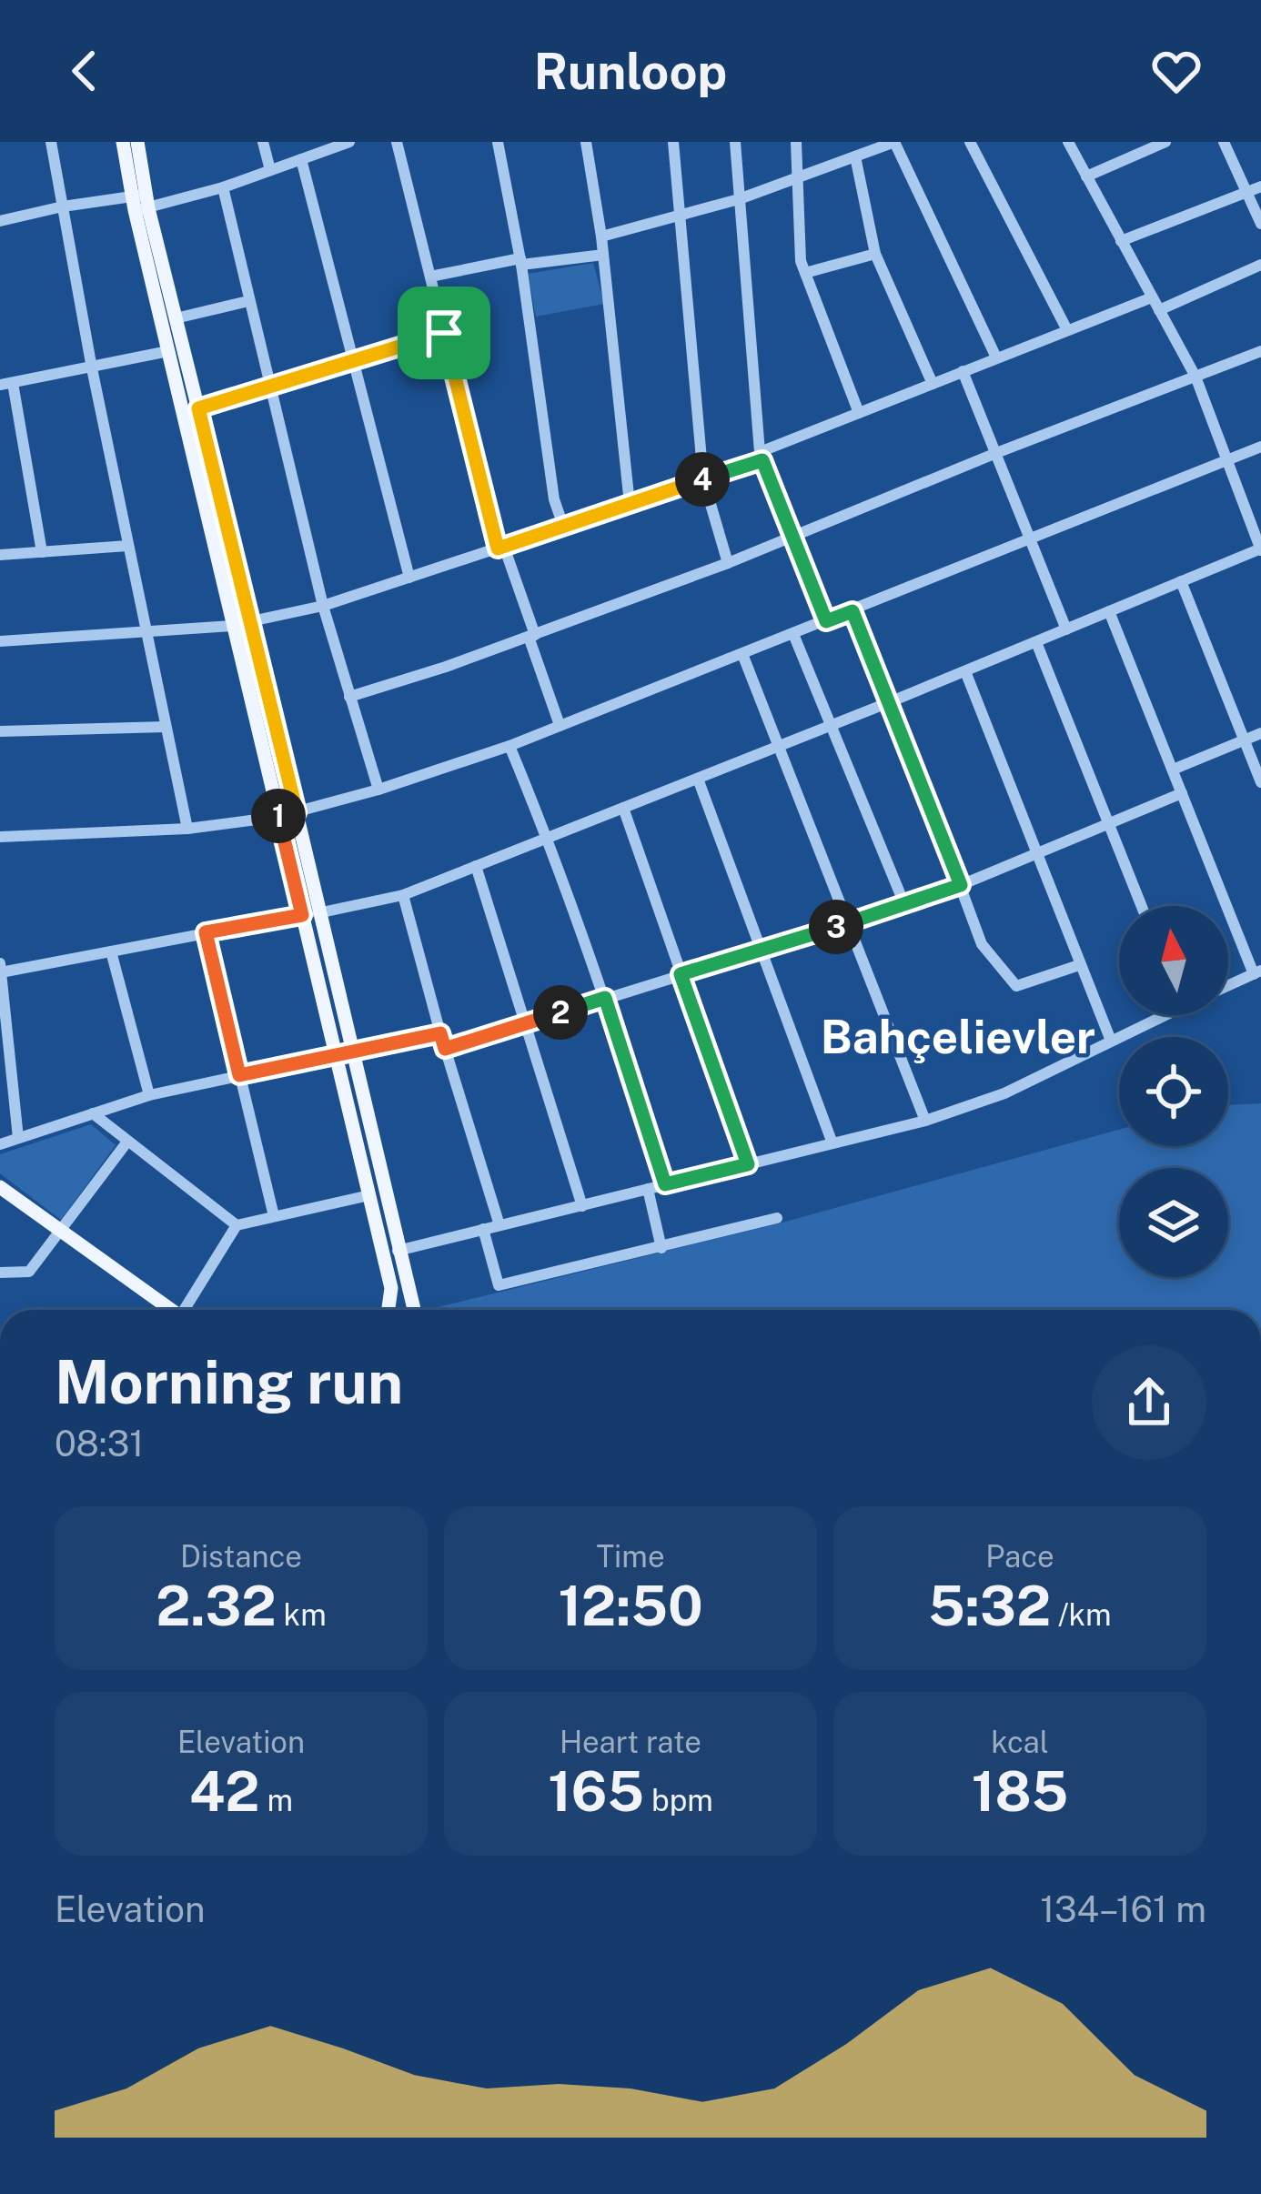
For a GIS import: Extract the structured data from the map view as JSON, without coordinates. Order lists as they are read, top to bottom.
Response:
{
  "districts": ["Bahçelievler"],
  "north": "top",
  "page": {
    "header": "Runloop",
    "pins": [
      "4",
      "1",
      "3",
      "2"
    ],
    "heading": ["Morning run", "08:31"],
    "stats": [
      ["Distance", "2.32 km"],
      ["Time", "12:50"],
      ["Pace", "5:32 /km"],
      ["Elevation", "42 m"],
      ["Heart rate", "165 bpm"],
      ["kcal", "185"]
    ],
    "chart": ["Elevation", "134–161 m"]
  }
}
